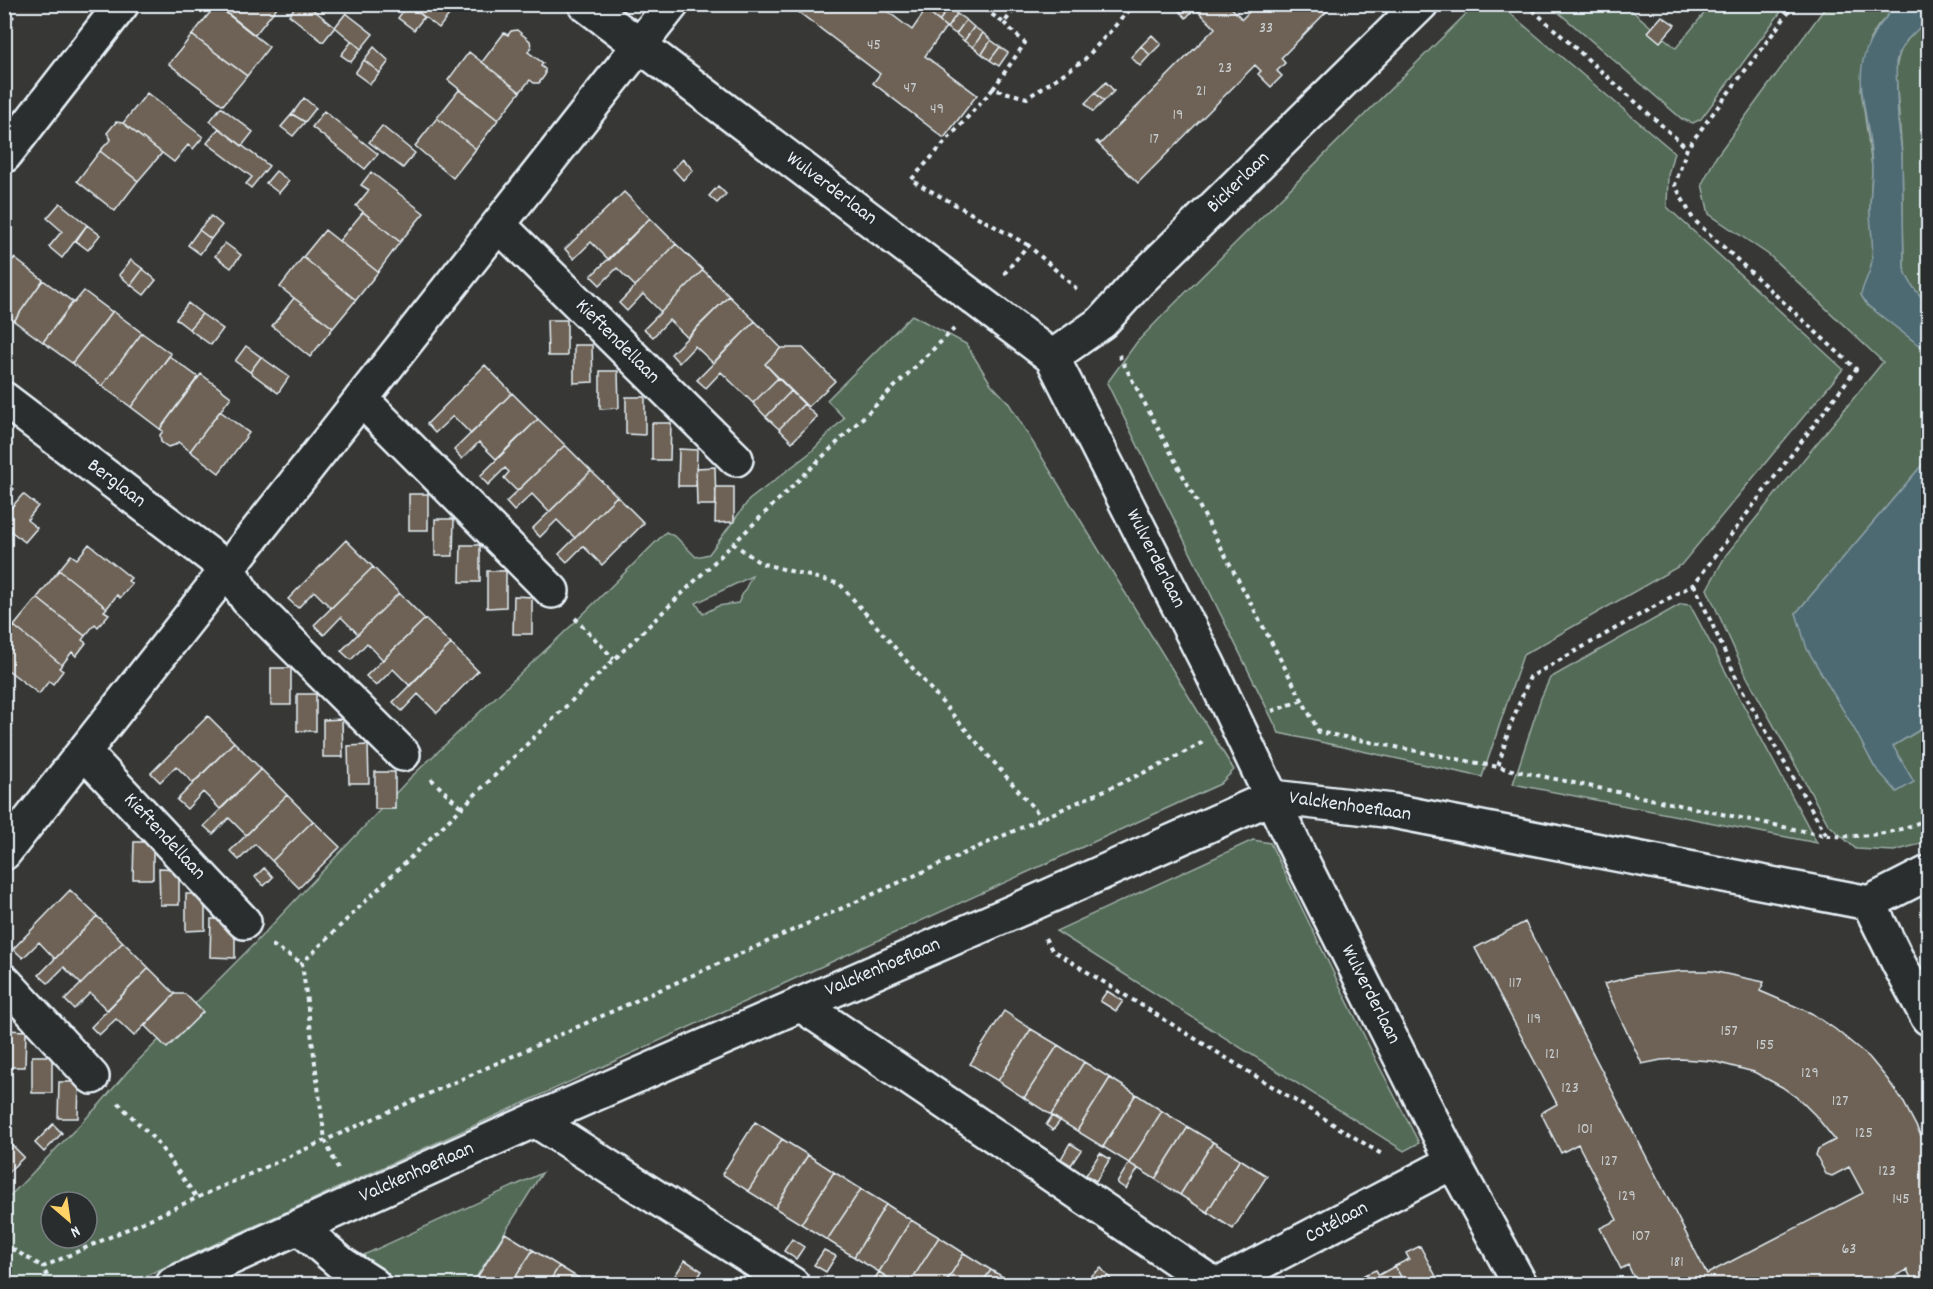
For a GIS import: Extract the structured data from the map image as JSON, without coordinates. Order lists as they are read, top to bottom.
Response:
{
  "streets": {
    "street": [
      "Bickerlaan",
      "Wulverderlaan",
      "Kieftendellaan",
      "Berglaan",
      "Valckenhoeflaan",
      "Cotélaan"
    ]
  },
  "crossings": [
    ["Bickerlaan", "Wulverderlaan"],
    ["Wulverderlaan", "Valckenhoeflaan"],
    ["Wulverderlaan", "Cotélaan"]
  ],
  "house_numbers": [
    "33",
    "45",
    "23",
    "47",
    "21",
    "49",
    "19",
    "17",
    "117",
    "119",
    "157",
    "155",
    "121",
    "129",
    "123",
    "127",
    "101",
    "125",
    "127",
    "123",
    "129",
    "145",
    "107",
    "63",
    "181"
  ],
  "north": "bottom right"
}
